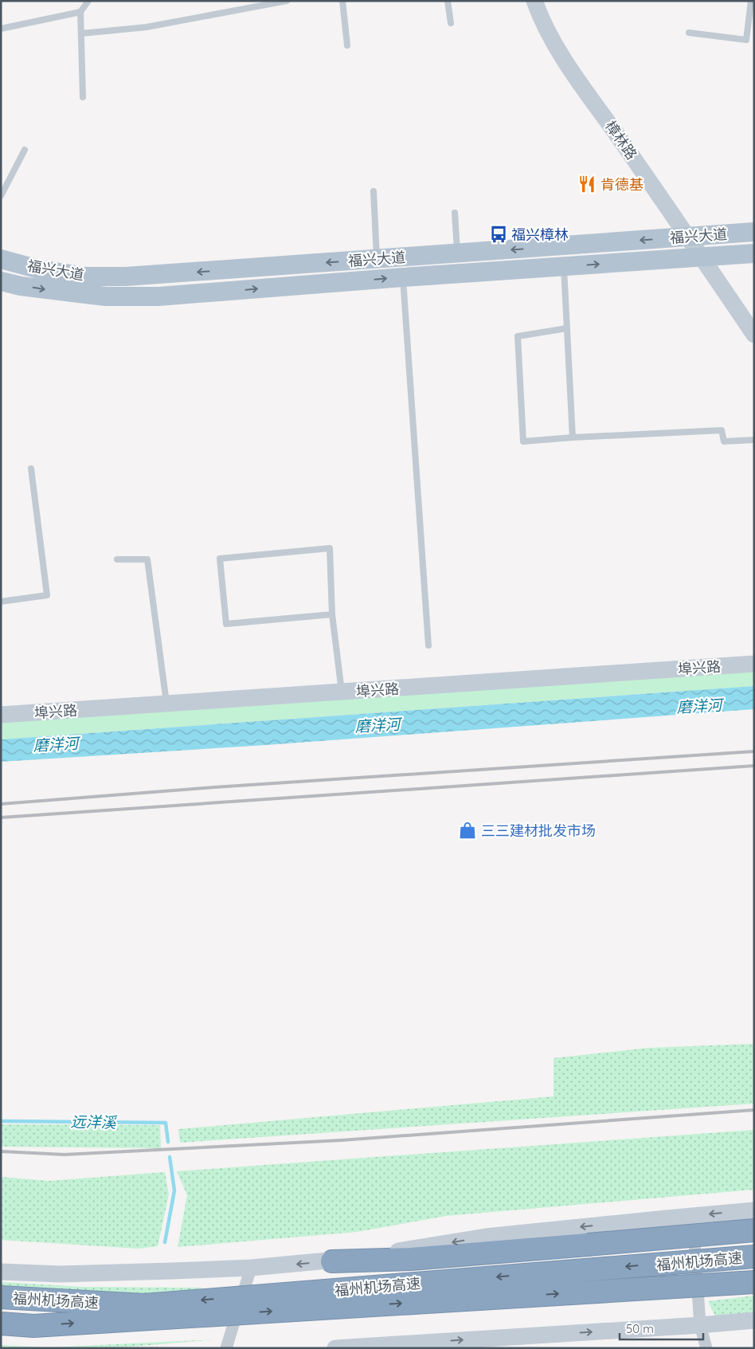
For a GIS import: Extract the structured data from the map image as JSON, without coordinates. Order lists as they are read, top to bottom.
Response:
{
  "streets": {
    "highway": ["福州机场高速"],
    "main road": ["樟林路", "福兴大道", "埠兴路"]
  },
  "crossings": [
    ["樟林路", "福兴大道"]
  ],
  "water": ["磨洋河", "远洋溪"],
  "places": {
    "restaurant": ["肯德基"],
    "bus stop": ["福兴樟林"],
    "shop": ["三三建材批发市场"]
  },
  "scale_bar": "50 m"
}
